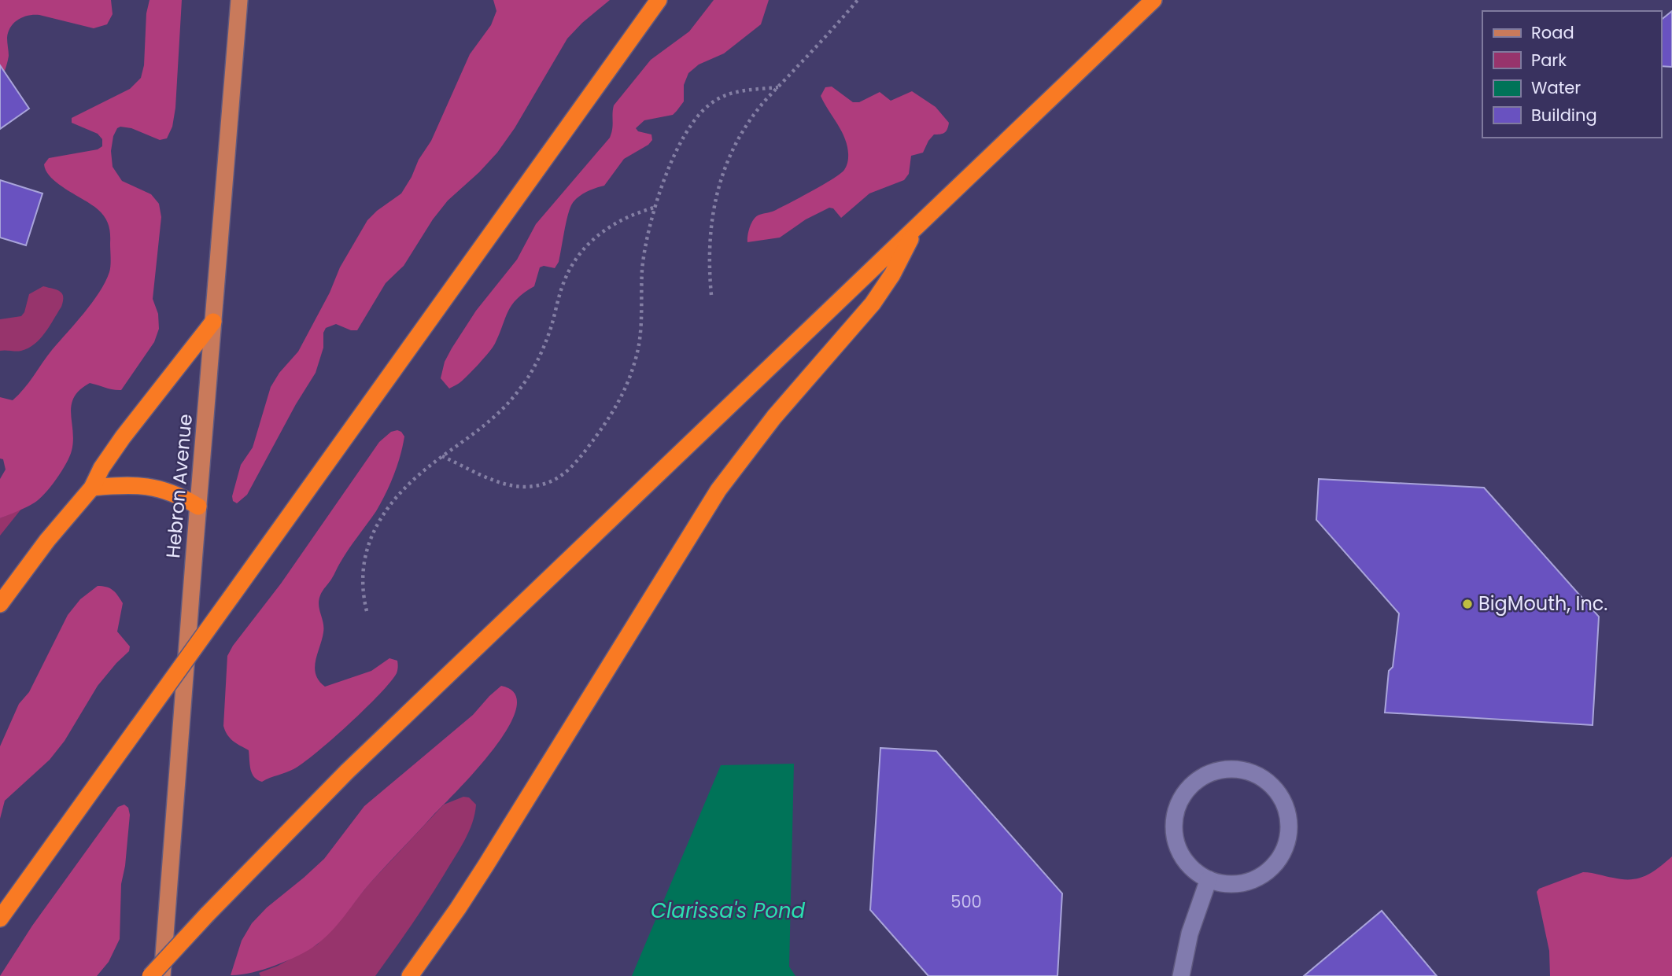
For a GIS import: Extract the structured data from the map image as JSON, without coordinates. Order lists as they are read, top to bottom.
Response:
{
  "streets": {
    "main road": ["Hebron Avenue"]
  },
  "water": ["Clarissa's Pond"],
  "places": ["BigMouth, Inc."],
  "house_numbers": ["500"],
  "legend": [
    "Road",
    "Park",
    "Water",
    "Building"
  ]
}
